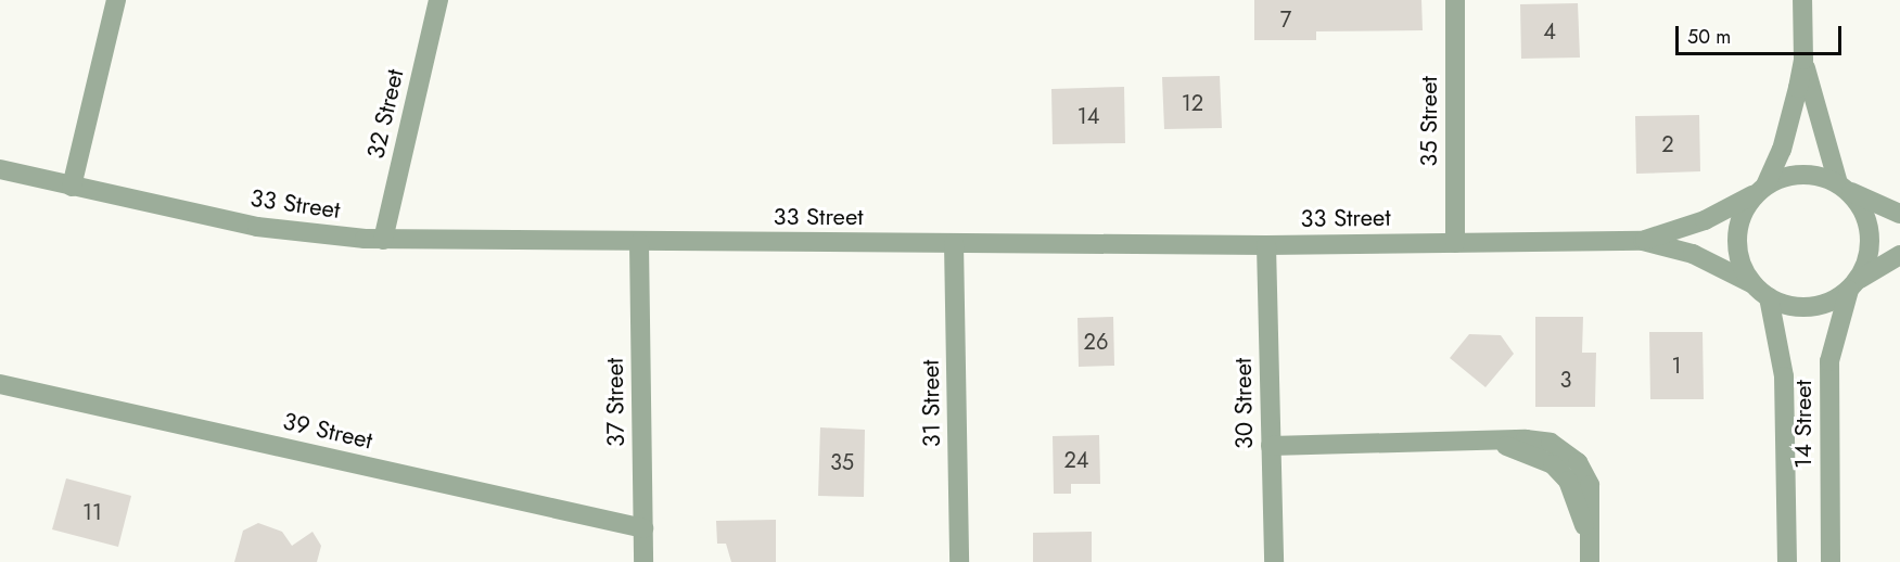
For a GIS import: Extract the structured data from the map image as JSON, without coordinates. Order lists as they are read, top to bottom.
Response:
{
  "streets": {
    "street": [
      "32 Street",
      "35 Street",
      "33 Street",
      "37 Street",
      "31 Street",
      "30 Street",
      "14 Street",
      "39 Street"
    ]
  },
  "crossings": [
    ["32 Street", "33 Street"],
    ["35 Street", "33 Street"],
    ["33 Street", "37 Street"],
    ["33 Street", "31 Street"],
    ["33 Street", "30 Street"],
    ["33 Street", "14 Street"],
    ["37 Street", "39 Street"]
  ],
  "house_numbers": [
    "7",
    "4",
    "12",
    "14",
    "2",
    "26",
    "1",
    "3",
    "24",
    "35",
    "11"
  ],
  "scale_bar": "50 m"
}
